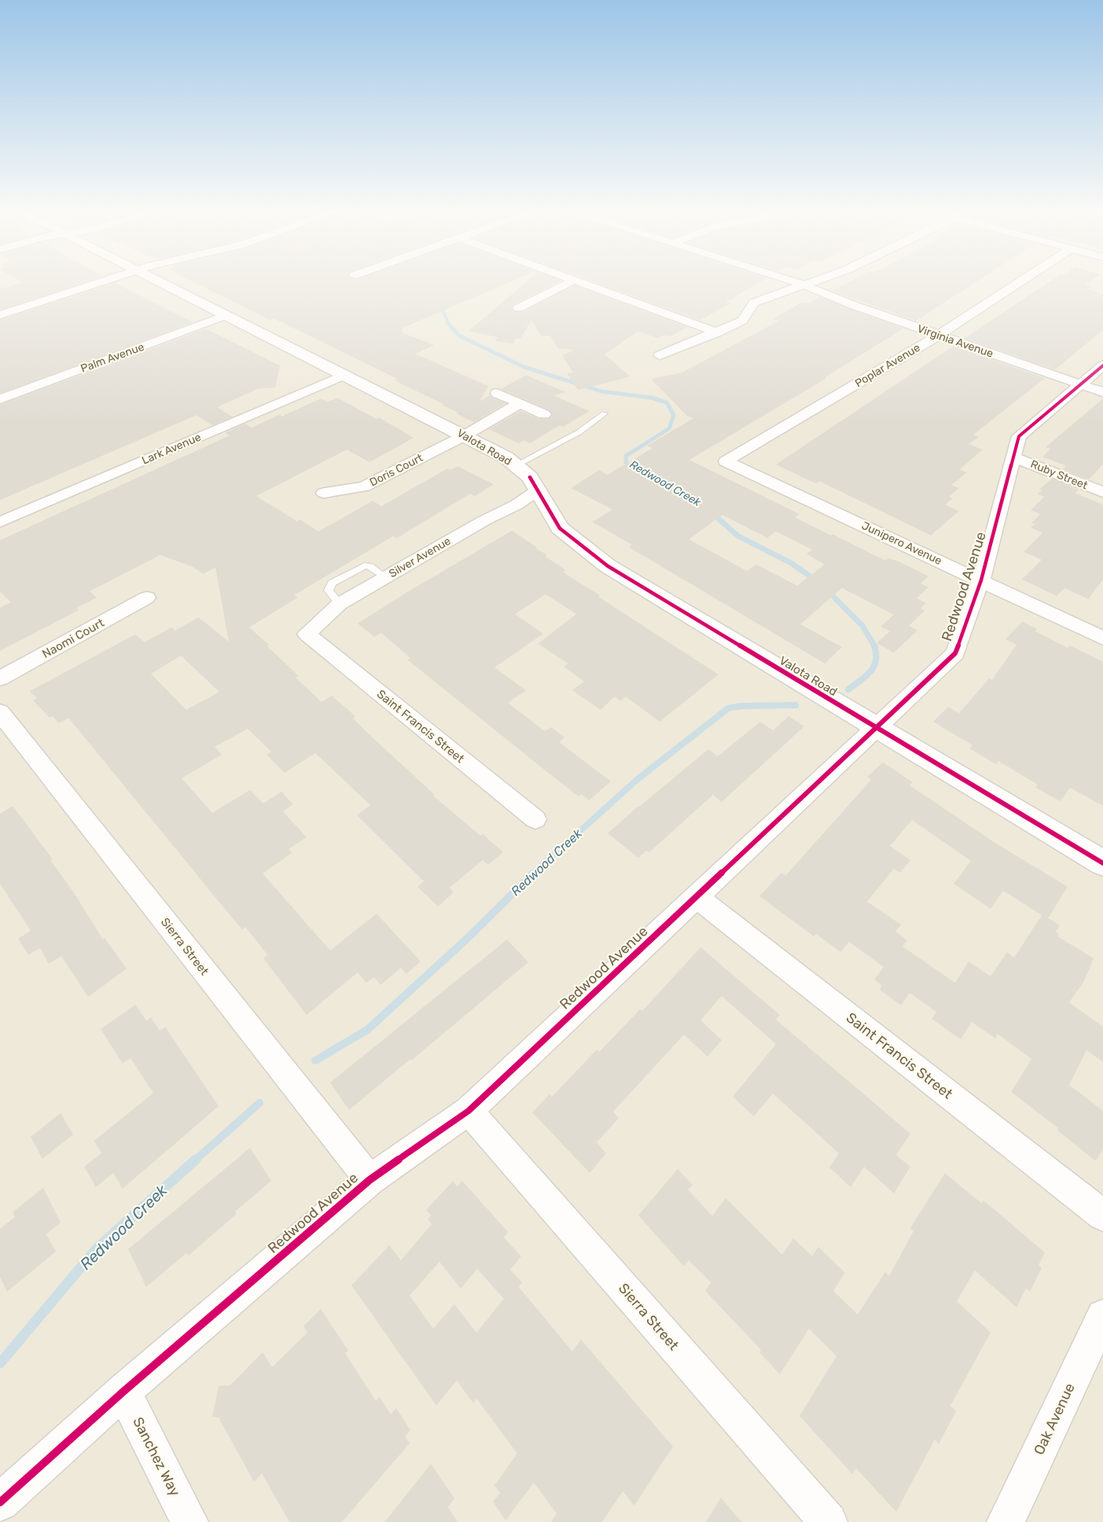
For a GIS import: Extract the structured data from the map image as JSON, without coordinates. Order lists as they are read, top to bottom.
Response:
{
  "streets": {
    "street": [
      "Virginia Avenue",
      "Palm Avenue",
      "Poplar Avenue",
      "Valota Road",
      "Lark Avenue",
      "Doris Court",
      "Ruby Street",
      "Junipero Avenue",
      "Silver Avenue",
      "Redwood Avenue",
      "Naomi Court",
      "Saint Francis Street",
      "Sierra Street",
      "Oak Avenue",
      "Sanchez Way"
    ]
  },
  "crossings": [
    ["Virginia Avenue", "Poplar Avenue"],
    ["Virginia Avenue", "Redwood Avenue"],
    ["Palm Avenue", "Valota Road"],
    ["Poplar Avenue", "Junipero Avenue"],
    ["Valota Road", "Lark Avenue"],
    ["Valota Road", "Doris Court"],
    ["Valota Road", "Silver Avenue"],
    ["Valota Road", "Redwood Avenue"],
    ["Ruby Street", "Redwood Avenue"],
    ["Junipero Avenue", "Redwood Avenue"],
    ["Silver Avenue", "Saint Francis Street"],
    ["Redwood Avenue", "Saint Francis Street"],
    ["Redwood Avenue", "Sierra Street"],
    ["Redwood Avenue", "Sanchez Way"]
  ],
  "water": ["Redwood Creek"]
}
